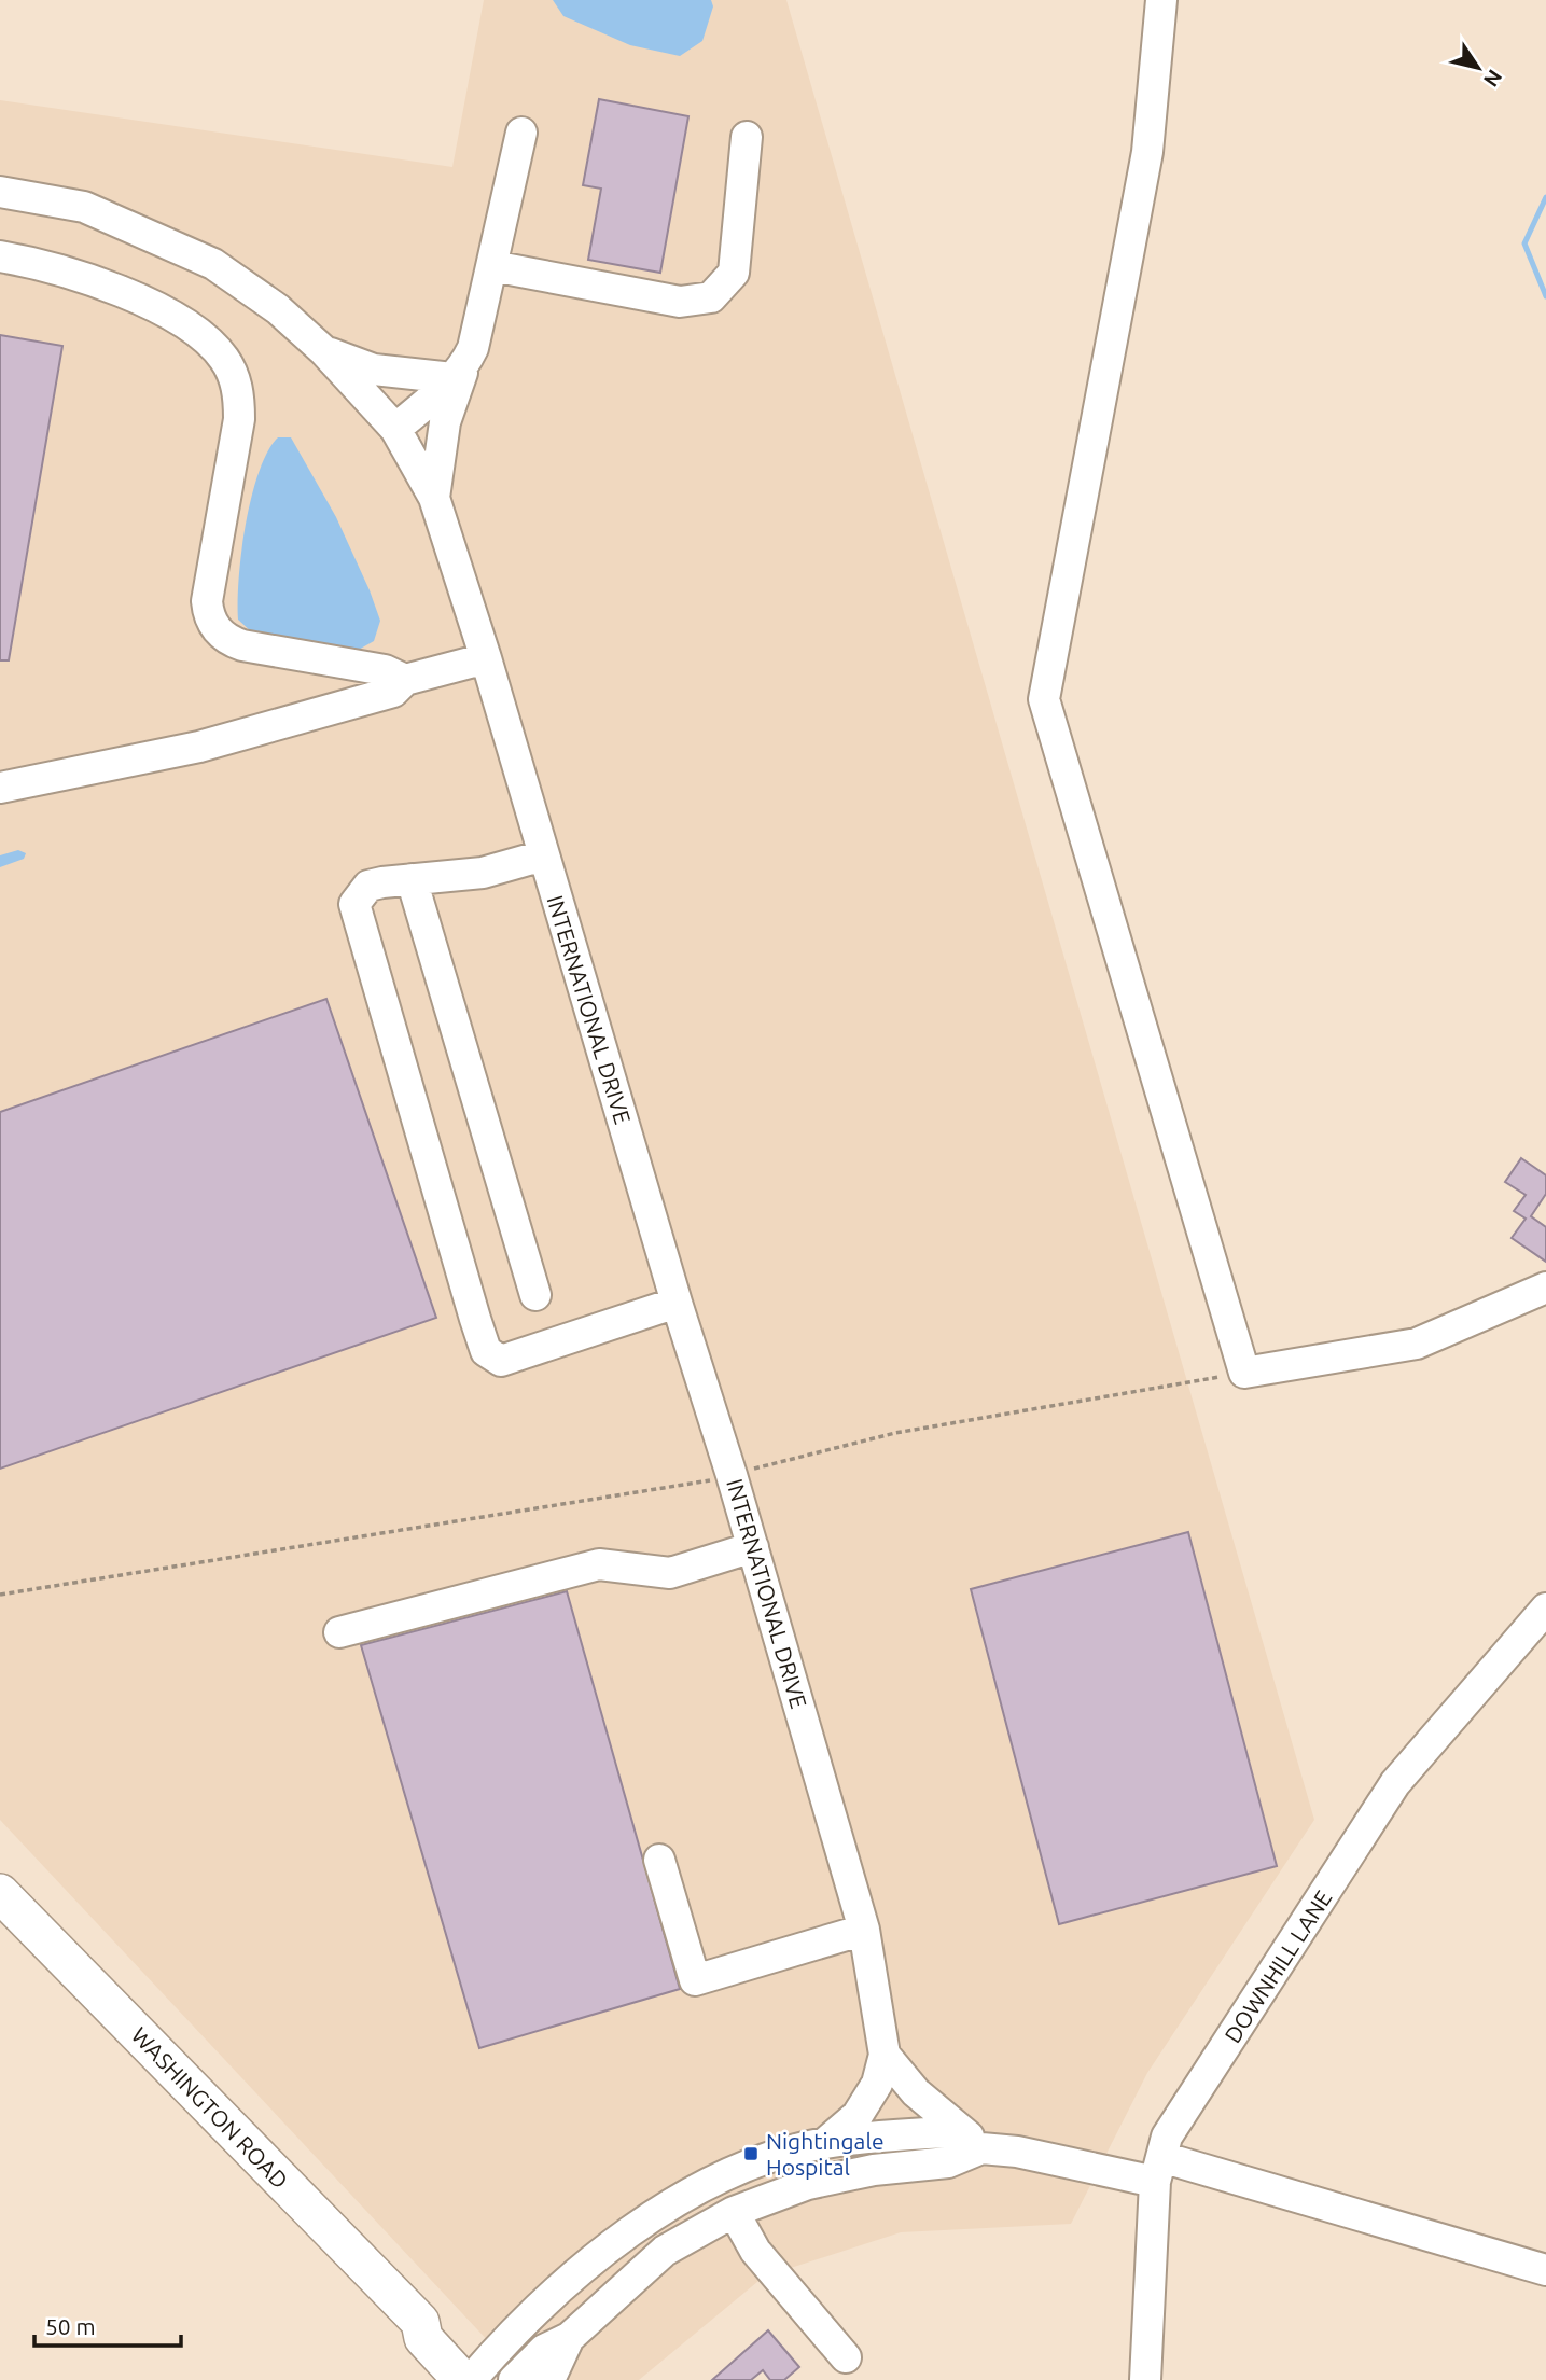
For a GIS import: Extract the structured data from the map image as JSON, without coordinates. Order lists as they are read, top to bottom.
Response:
{
  "streets": {
    "main road": ["WASHINGTON ROAD"],
    "street": ["INTERNATIONAL DRIVE", "DOWNHILL LANE"]
  },
  "places": {
    "transit": ["Nightingale Hospital"]
  },
  "scale_bar": "50 m",
  "north": "bottom right"
}
